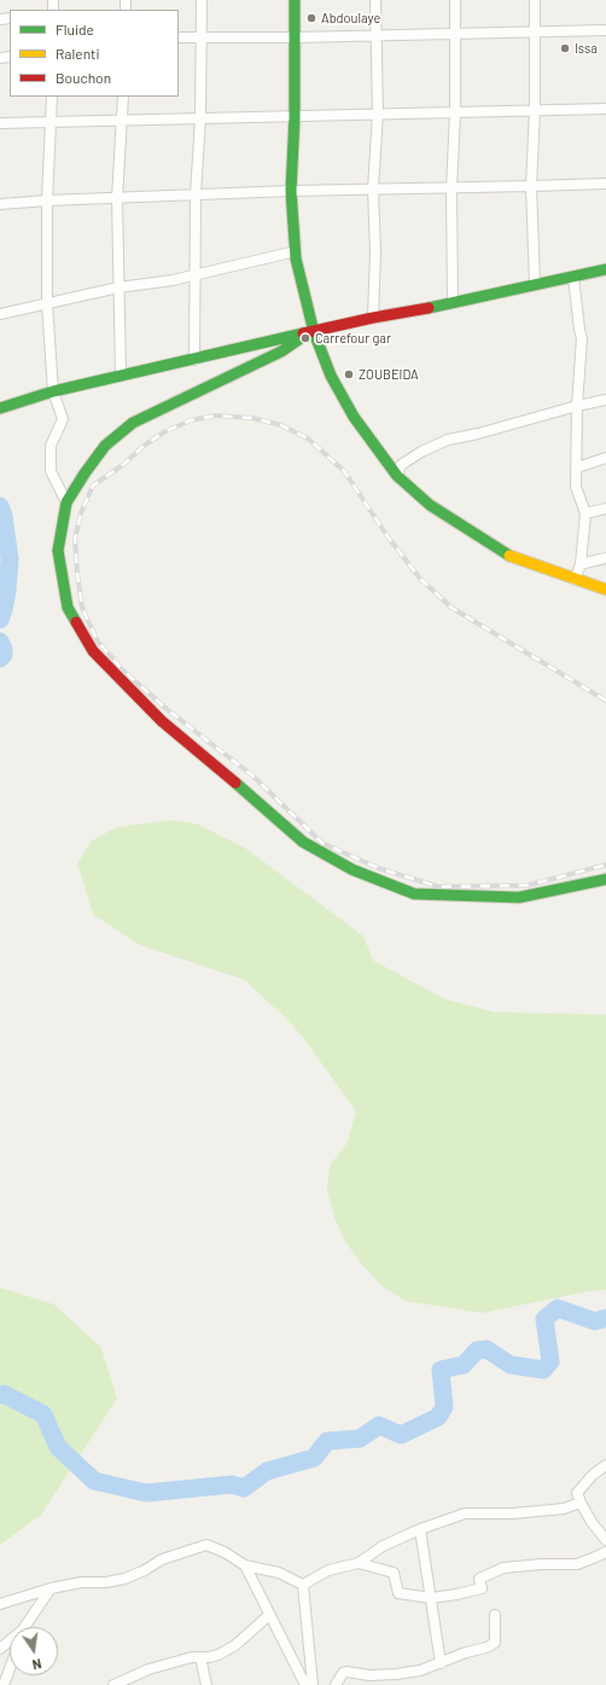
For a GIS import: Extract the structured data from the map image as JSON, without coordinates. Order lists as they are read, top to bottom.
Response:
{
  "places": [
    "Abdoulaye",
    "Issa",
    "Carrefour gar",
    "ZOUBEIDA"
  ],
  "legend": ["Fluide", "Ralenti", "Bouchon"],
  "north": "bottom"
}
